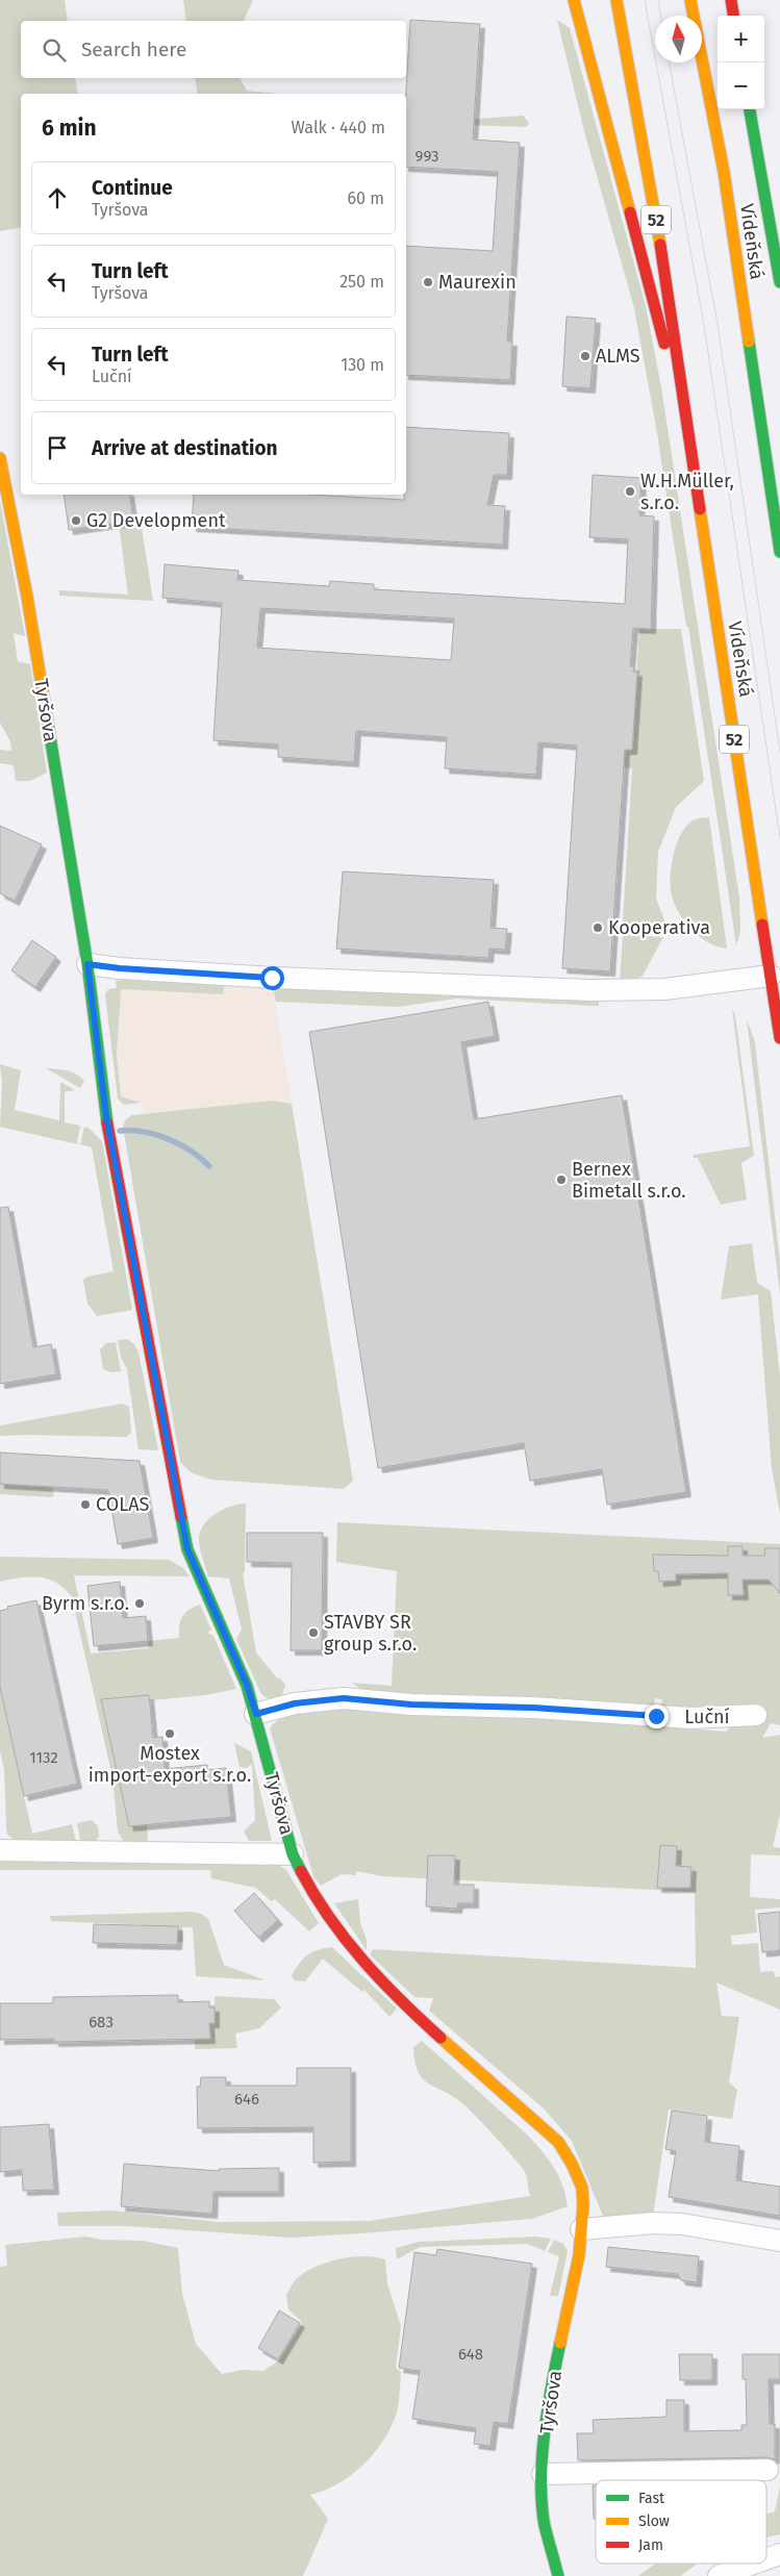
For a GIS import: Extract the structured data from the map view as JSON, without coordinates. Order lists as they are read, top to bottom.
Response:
{
  "streets": {
    "main road": ["52", "Vídeňská", "Tyršova"],
    "street": ["Luční"]
  },
  "crossings": [
    ["Tyršova", "Luční"]
  ],
  "places": [
    "Maurexin",
    "ALMS",
    "W.H.Müller, s.r.o.",
    "G2 Development",
    "Kooperativa",
    "Bernex Bimetall s.r.o.",
    "COLAS",
    "Byrm s.r.o.",
    "STAVBY SR group s.r.o.",
    "Mostex import-export s.r.o."
  ],
  "house_numbers": [
    "993",
    "1132",
    "683",
    "646",
    "648"
  ],
  "legend": ["Fast", "Slow", "Jam"],
  "north": "top",
  "page": {
    "map_buttons": ["+", "−"],
    "search": "Search here",
    "heading": ["6 min", "Walk · 440 m"],
    "list": [
      ["Continue", "Tyršova", "60 m"],
      ["Turn left", "Tyršova", "250 m"],
      ["Turn left", "Luční", "130 m"],
      "Arrive at destination"
    ]
  }
}
